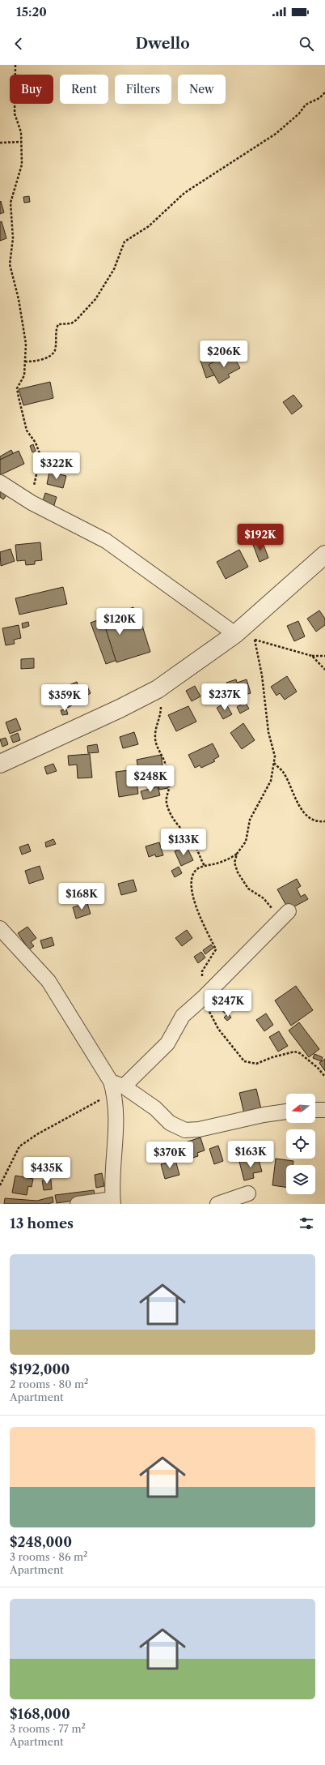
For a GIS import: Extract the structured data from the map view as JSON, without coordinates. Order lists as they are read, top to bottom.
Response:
{
  "north": "left",
  "page": {
    "status": "15:20",
    "header": "Dwello",
    "chip": [
      "Buy",
      "Rent",
      "Filters",
      "New"
    ],
    "price": [
      "$206K",
      "$322K",
      "$192K",
      "$120K",
      "$237K",
      "$359K",
      "$248K",
      "$133K",
      "$168K",
      "$247K",
      "$163K",
      "$370K",
      "$435K"
    ],
    "heading": "13 homes",
    "list": [
      {
        "name": "$192,000",
        "note": "2 rooms · 80 m² · Apartment"
      },
      {
        "name": "$248,000",
        "note": "3 rooms · 86 m² · Apartment"
      },
      {
        "name": "$168,000",
        "note": "3 rooms · 77 m² · Apartment"
      }
    ]
  }
}
